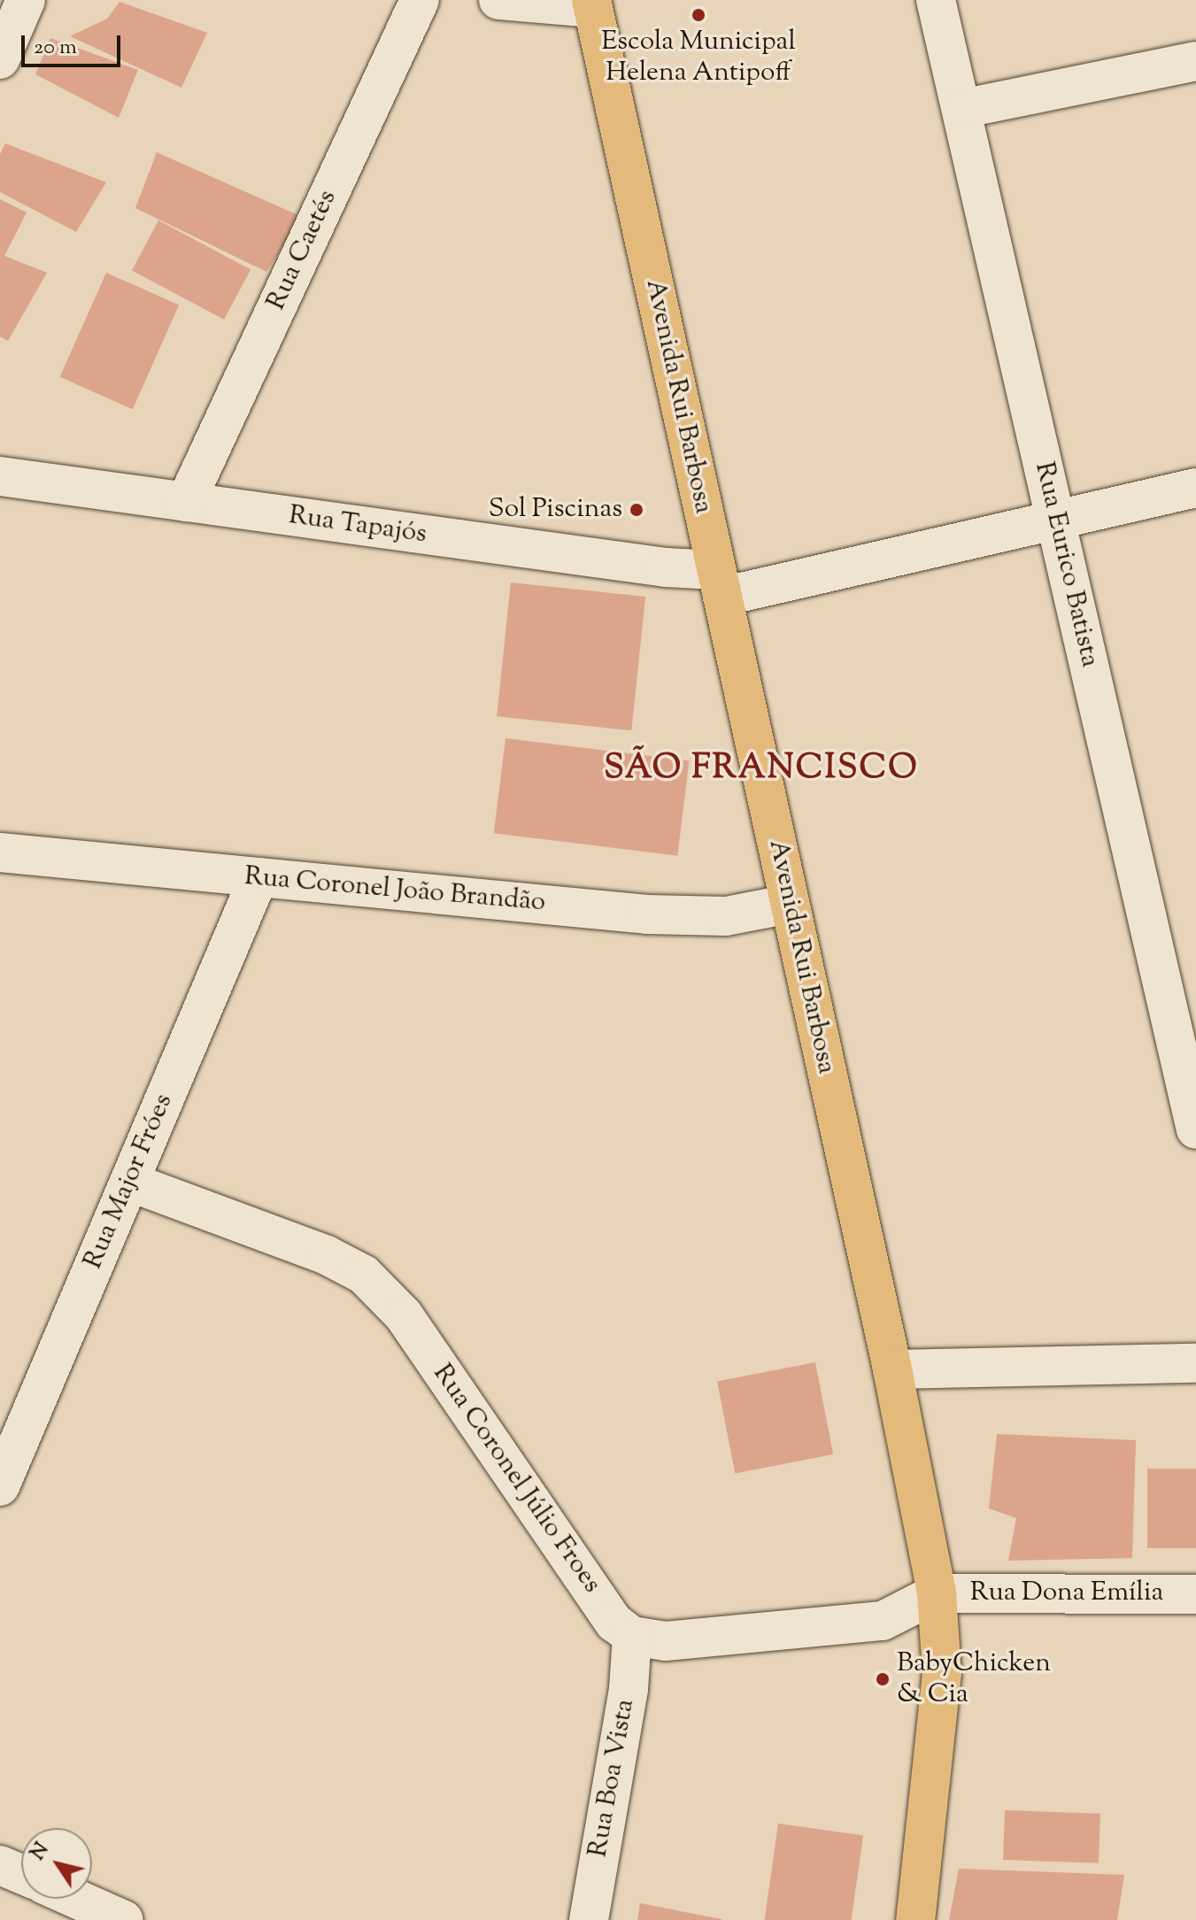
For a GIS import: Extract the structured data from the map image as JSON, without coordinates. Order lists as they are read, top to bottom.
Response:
{
  "streets": {
    "main road": ["Avenida Rui Barbosa"],
    "street": [
      "Rua Caetés",
      "Rua Tapajós",
      "Rua Eurico Batista",
      "Rua Coronel João Brandão",
      "Rua Major Fróes",
      "Rua Coronel Júlio Froes",
      "Rua Dona Emília",
      "Rua Boa Vista"
    ]
  },
  "crossings": [
    ["Rua Caetés", "Rua Tapajós"],
    ["Avenida Rui Barbosa", "Rua Tapajós"],
    ["Avenida Rui Barbosa", "Rua Coronel João Brandão"],
    ["Avenida Rui Barbosa", "Rua Dona Emília"],
    ["Rua Tapajós", "Rua Eurico Batista"],
    ["Rua Coronel João Brandão", "Rua Major Fróes"],
    ["Rua Major Fróes", "Rua Coronel Júlio Froes"],
    ["Rua Coronel Júlio Froes", "Rua Boa Vista"]
  ],
  "districts": ["SÃO FRANCISCO"],
  "places": ["Escola Municipal Helena Antipoff", "Sol Piscinas", "BabyChicken & Cia"],
  "scale_bar": "20 m",
  "north": "top left"
}
